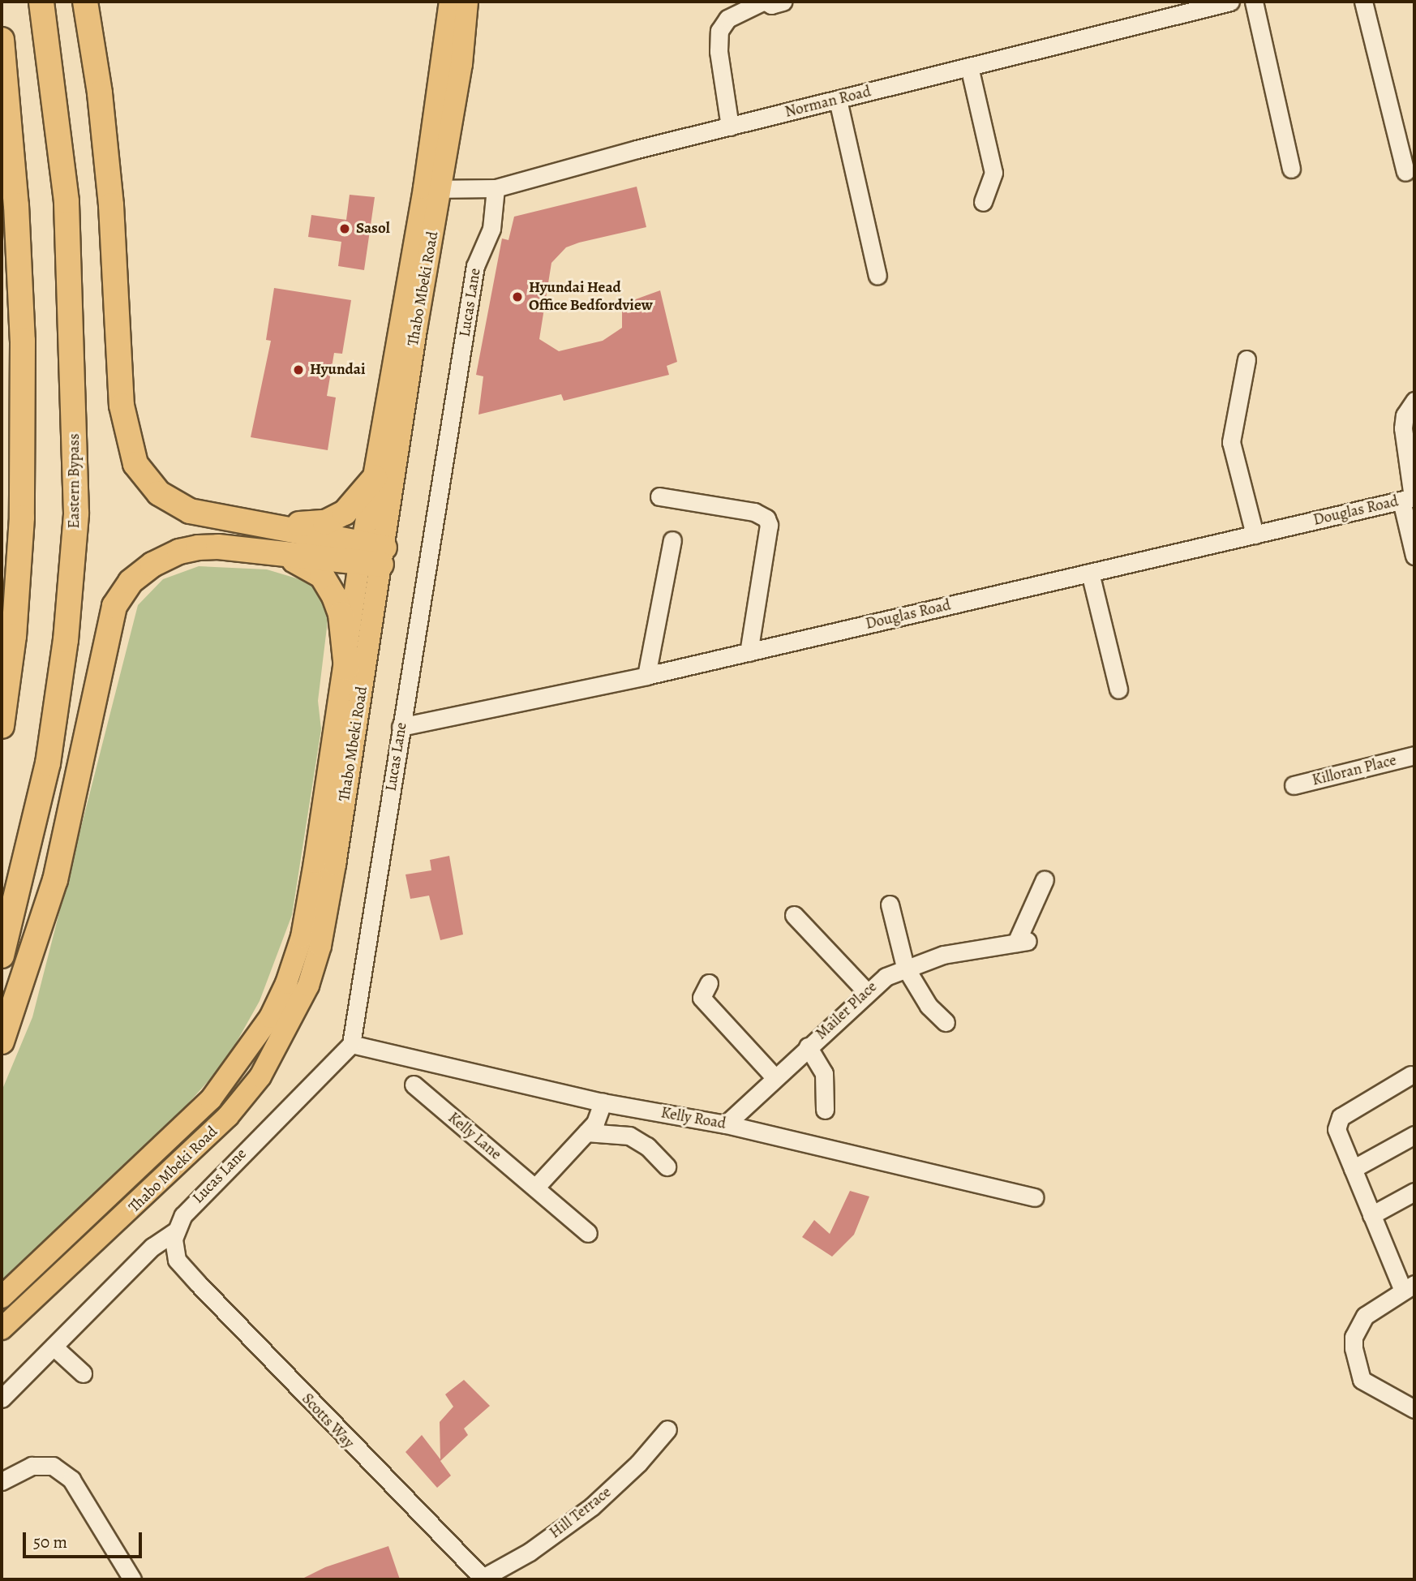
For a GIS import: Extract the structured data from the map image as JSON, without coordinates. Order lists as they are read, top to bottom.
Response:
{
  "streets": {
    "highway": ["Eastern Bypass"],
    "main road": ["Thabo Mbeki Road"],
    "street": [
      "Norman Road",
      "Lucas Lane",
      "Douglas Road",
      "Killoran Place",
      "Mailer Place",
      "Kelly Road",
      "Kelly Lane",
      "Scotts Way",
      "Hill Terrace"
    ]
  },
  "crossings": [
    ["Norman Road", "Thabo Mbeki Road"],
    ["Norman Road", "Lucas Lane"],
    ["Lucas Lane", "Douglas Road"],
    ["Lucas Lane", "Kelly Road"],
    ["Lucas Lane", "Scotts Way"],
    ["Mailer Place", "Kelly Road"],
    ["Scotts Way", "Hill Terrace"]
  ],
  "places": ["Sasol", "Hyundai Head Office Bedfordview", "Hyundai"],
  "scale_bar": "50 m"
}
